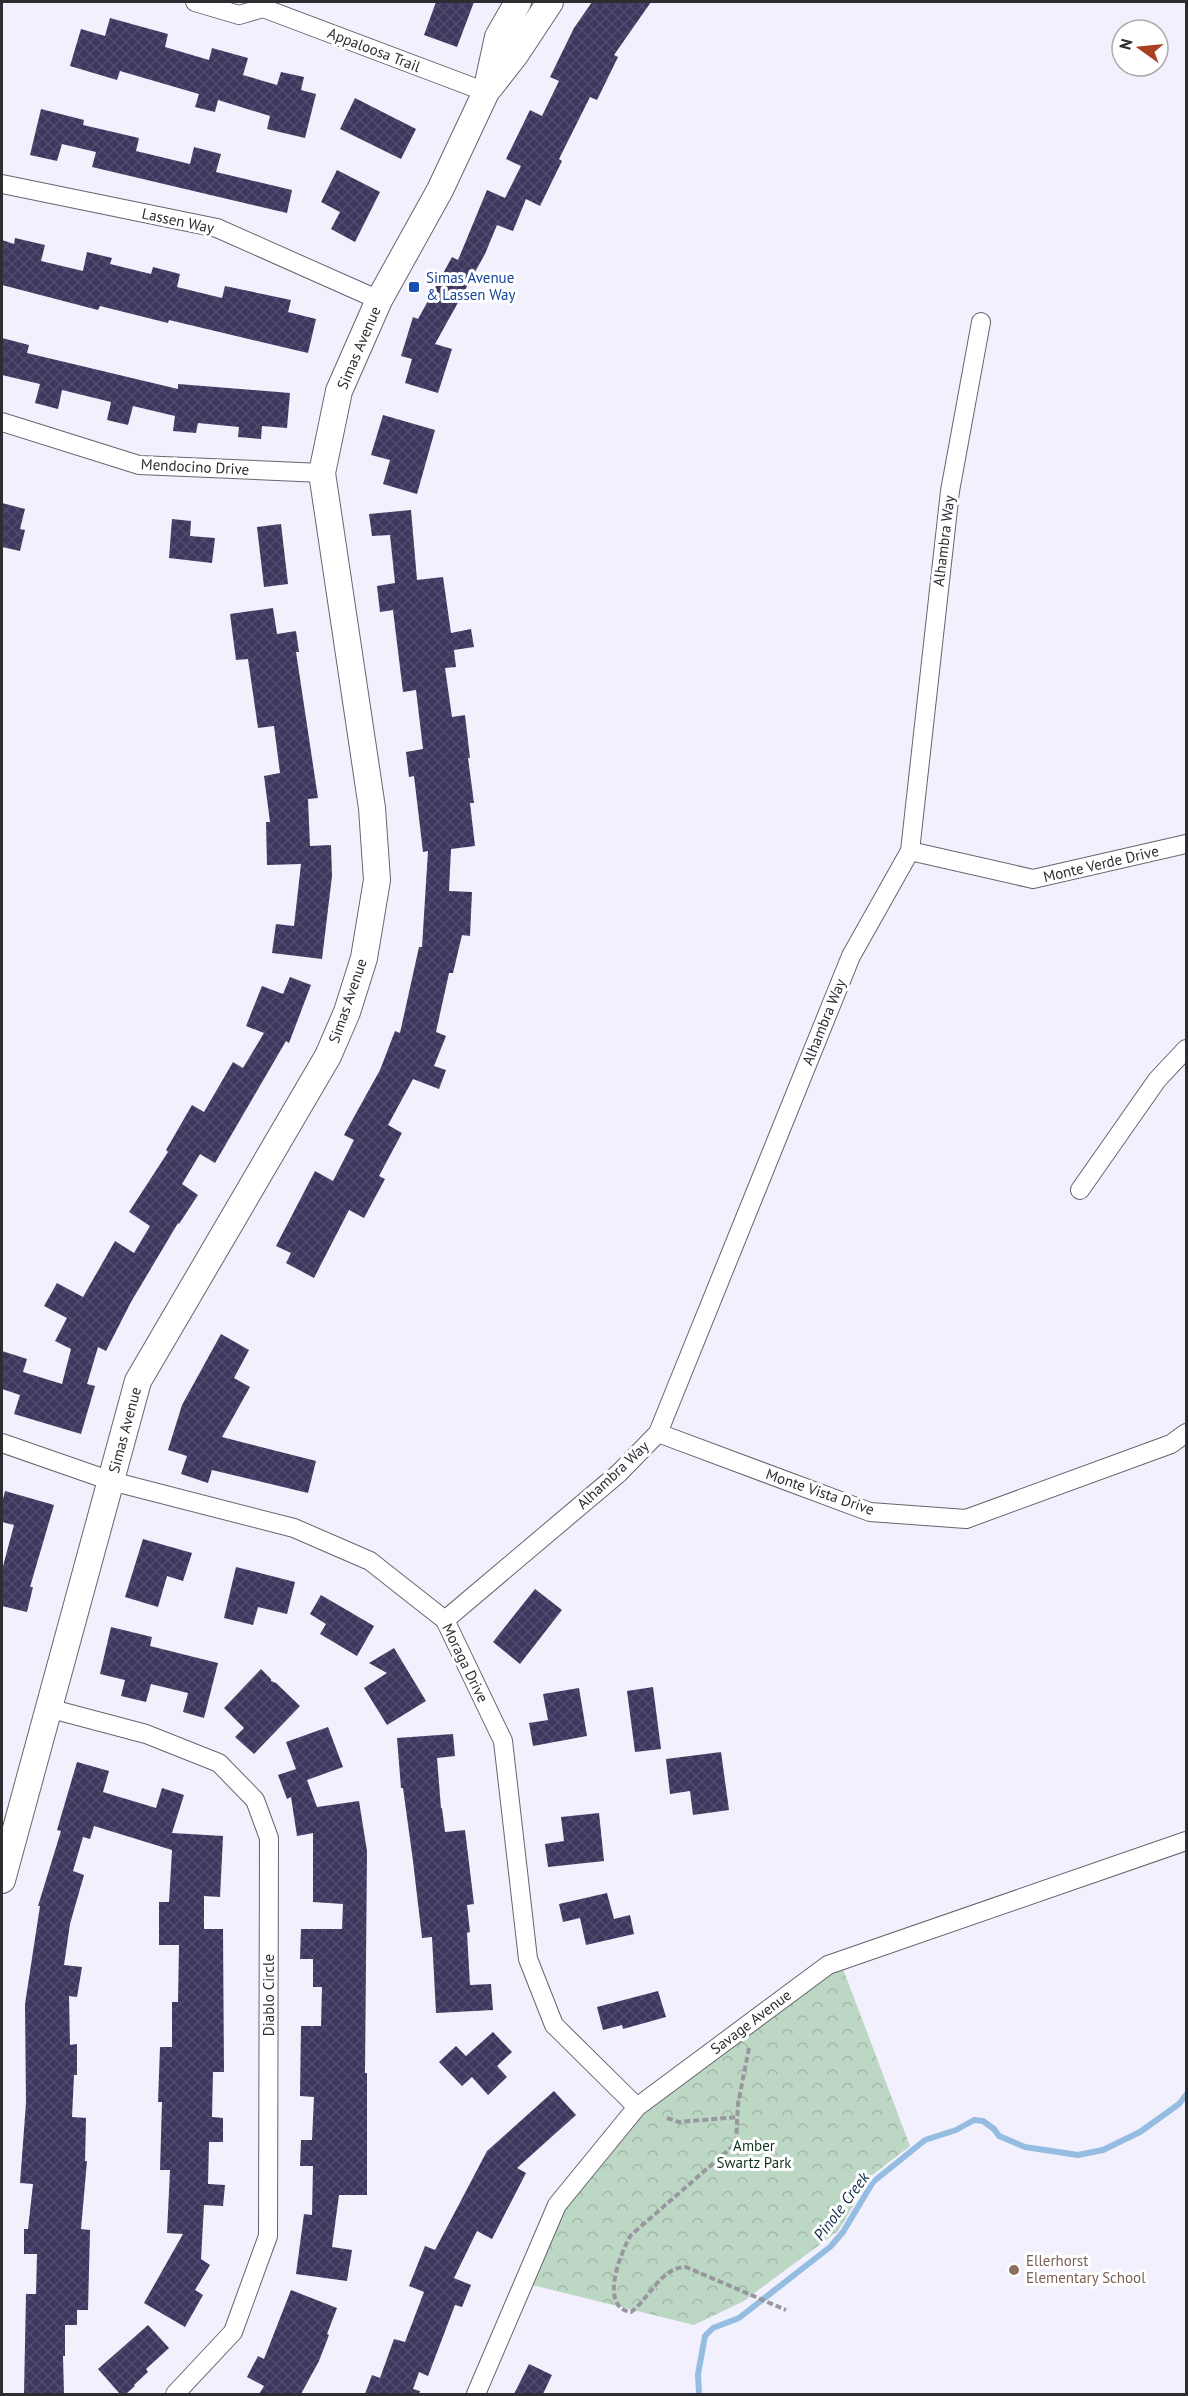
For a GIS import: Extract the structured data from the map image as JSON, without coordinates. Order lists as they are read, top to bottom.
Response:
{
  "streets": {
    "street": [
      "Appaloosa Trail",
      "Lassen Way",
      "Simas Avenue",
      "Mendocino Drive",
      "Alhambra Way",
      "Monte Verde Drive",
      "Monte Vista Drive",
      "Moraga Drive",
      "Diablo Circle",
      "Savage Avenue"
    ]
  },
  "crossings": [
    ["Appaloosa Trail", "Simas Avenue"],
    ["Lassen Way", "Simas Avenue"],
    ["Simas Avenue", "Mendocino Drive"],
    ["Simas Avenue", "Moraga Drive"],
    ["Simas Avenue", "Diablo Circle"],
    ["Alhambra Way", "Monte Verde Drive"],
    ["Alhambra Way", "Monte Vista Drive"],
    ["Alhambra Way", "Moraga Drive"],
    ["Moraga Drive", "Savage Avenue"]
  ],
  "water": ["Pinole Creek"],
  "parks": ["Amber Swartz Park"],
  "places": {
    "transit": ["Simas Avenue & Lassen Way"],
    "other": ["Ellerhorst Elementary School"]
  },
  "north": "left"
}
